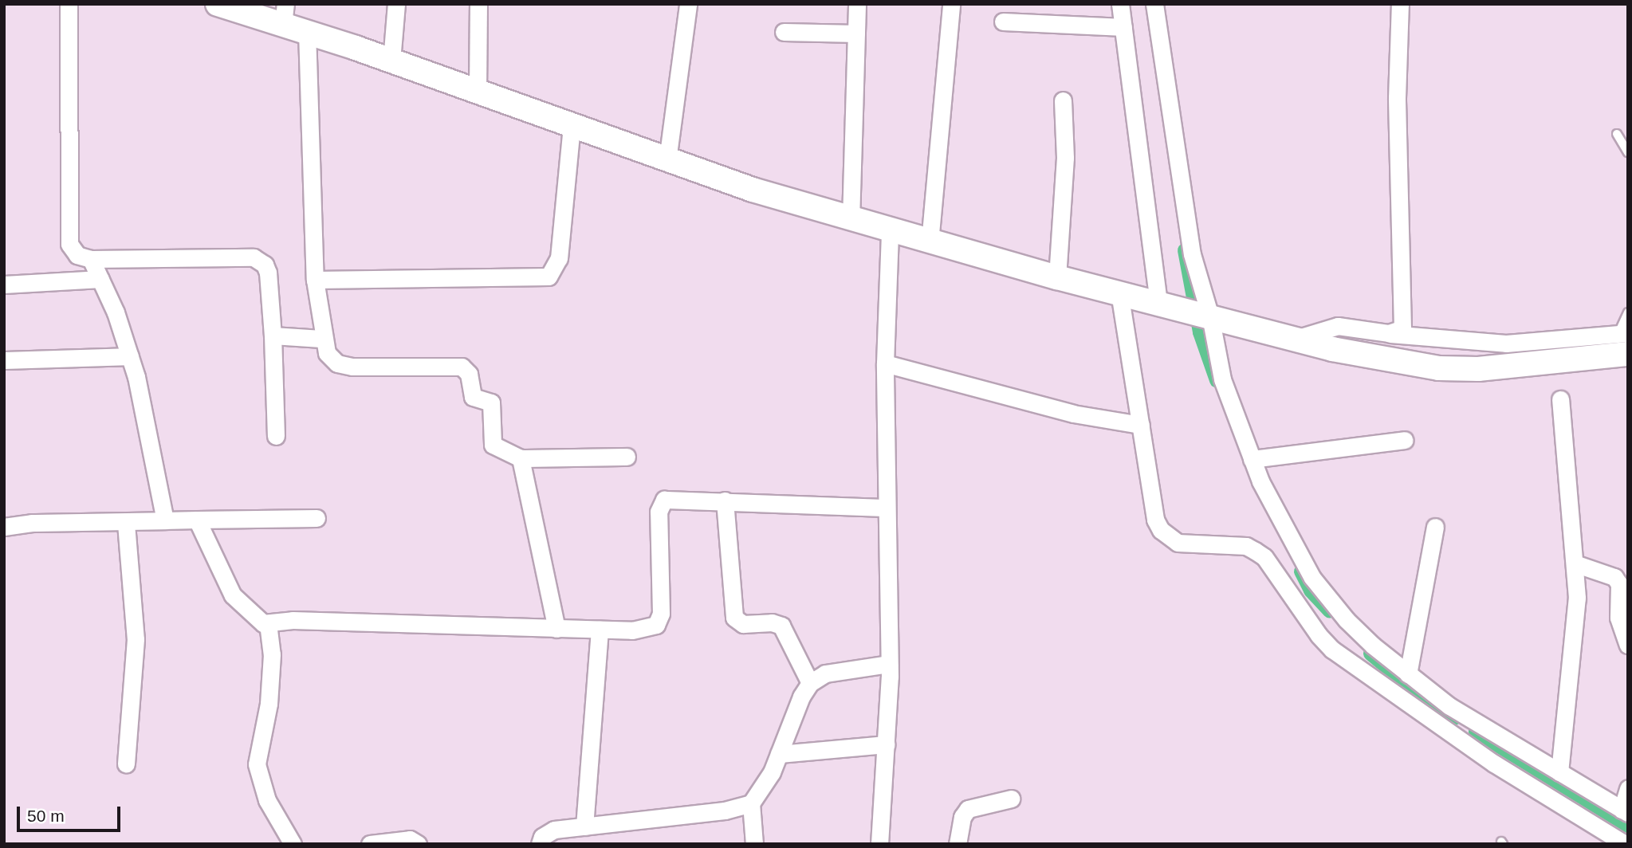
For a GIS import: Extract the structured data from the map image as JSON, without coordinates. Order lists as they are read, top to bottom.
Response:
{
  "scale_bar": "50 m"
}
